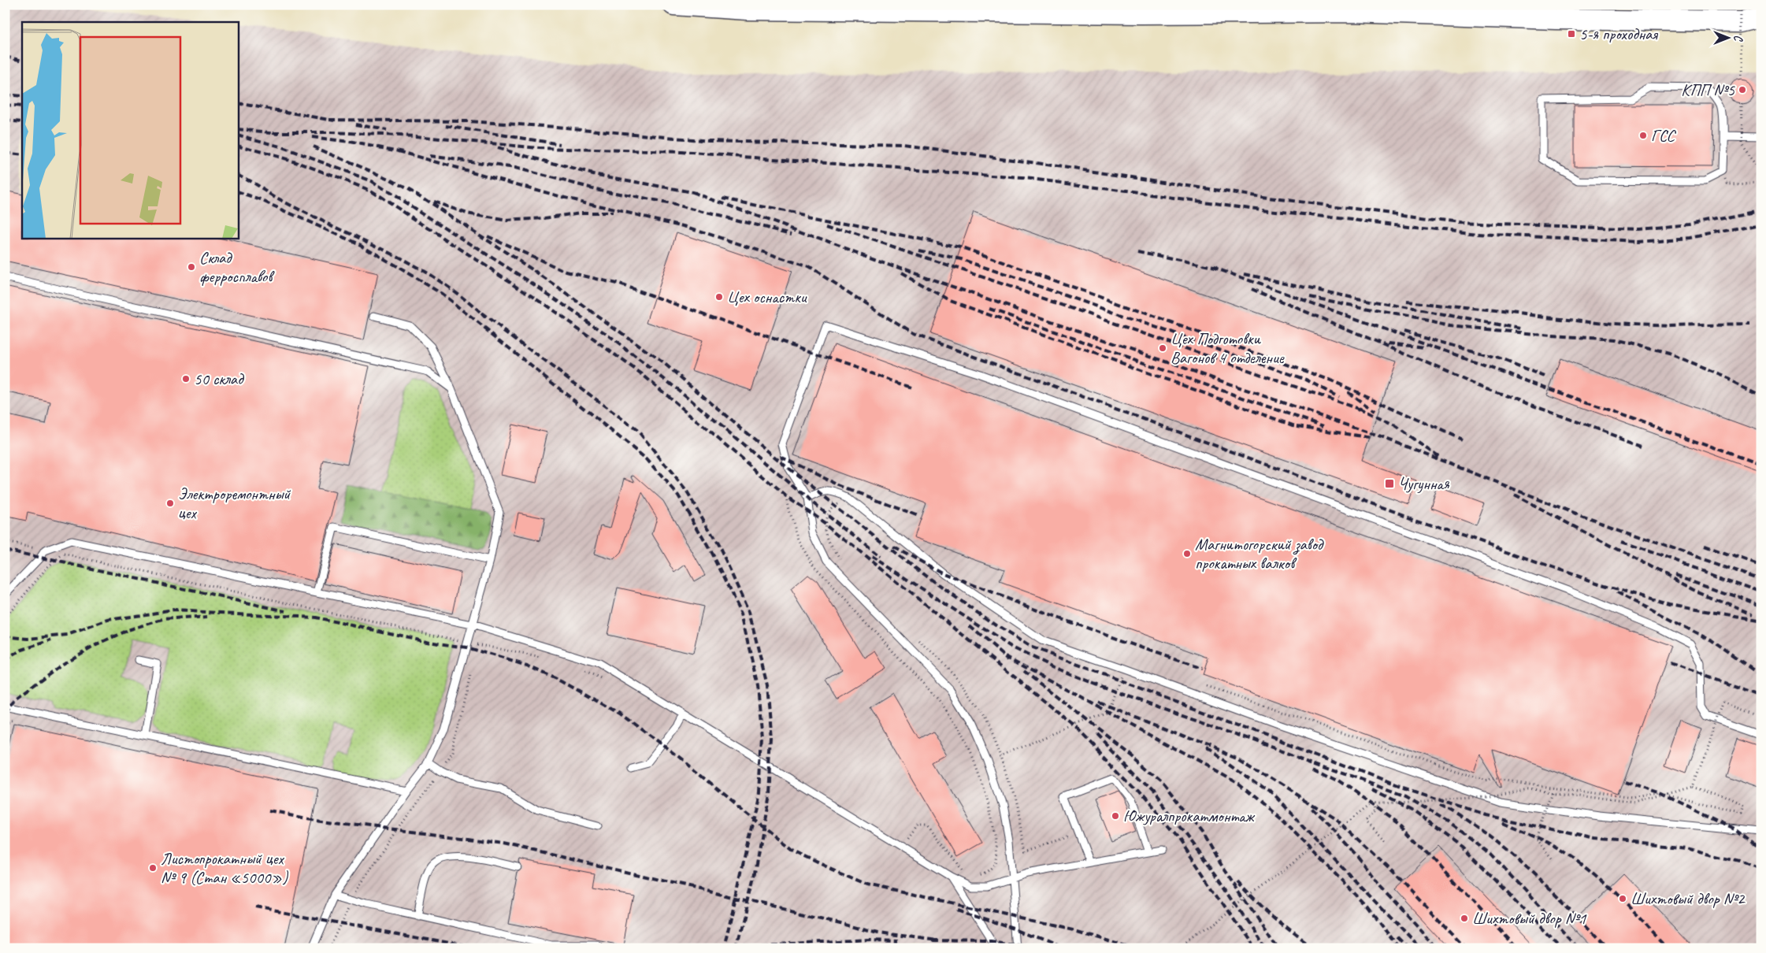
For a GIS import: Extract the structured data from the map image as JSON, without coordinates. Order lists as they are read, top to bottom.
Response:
{
  "places": {
    "transit": ["5-я проходная", "Чугунная"],
    "other": [
      "КПП №5",
      "ГСС",
      "Склад ферросплавов",
      "Цех оснастки",
      "Цех Подготовки Вагонов 4 отделение",
      "50 склад",
      "Электроремонтный цех",
      "Магнитогорский завод прокатных валков",
      "Южуралпрокатмонтаж",
      "Листопрокатный цех № 9 (Стан «5000»)",
      "Шихтовый двор №2",
      "Шихтовый двор №1"
    ]
  },
  "north": "right"
}
